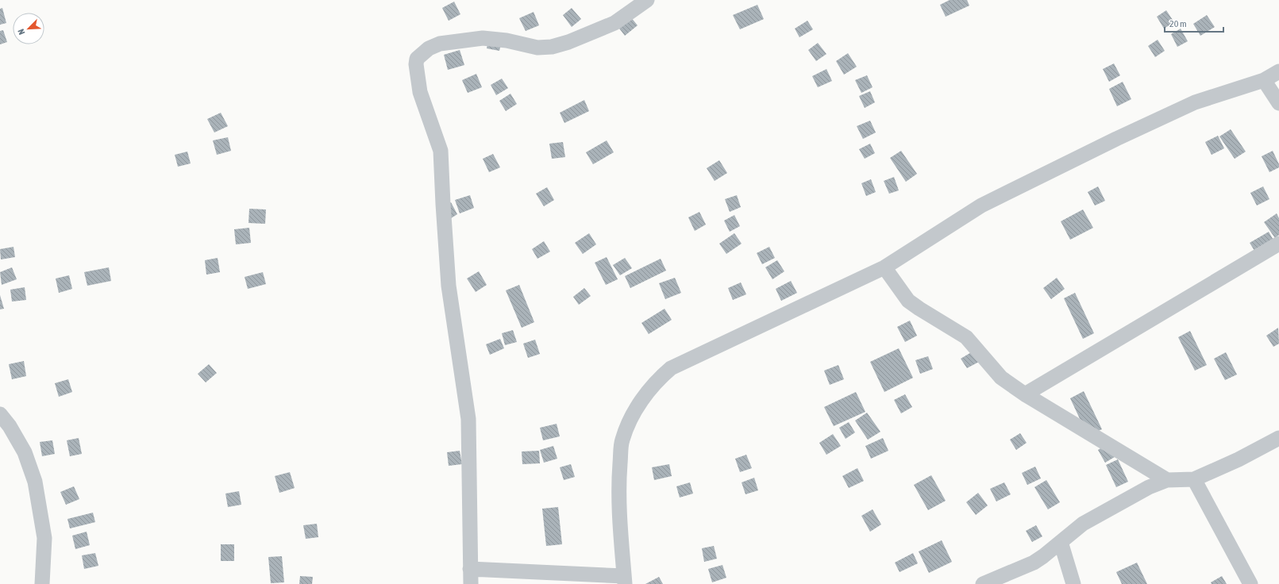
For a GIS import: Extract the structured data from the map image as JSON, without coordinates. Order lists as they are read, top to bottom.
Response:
{
  "scale_bar": "20 m",
  "north": "bottom left"
}
